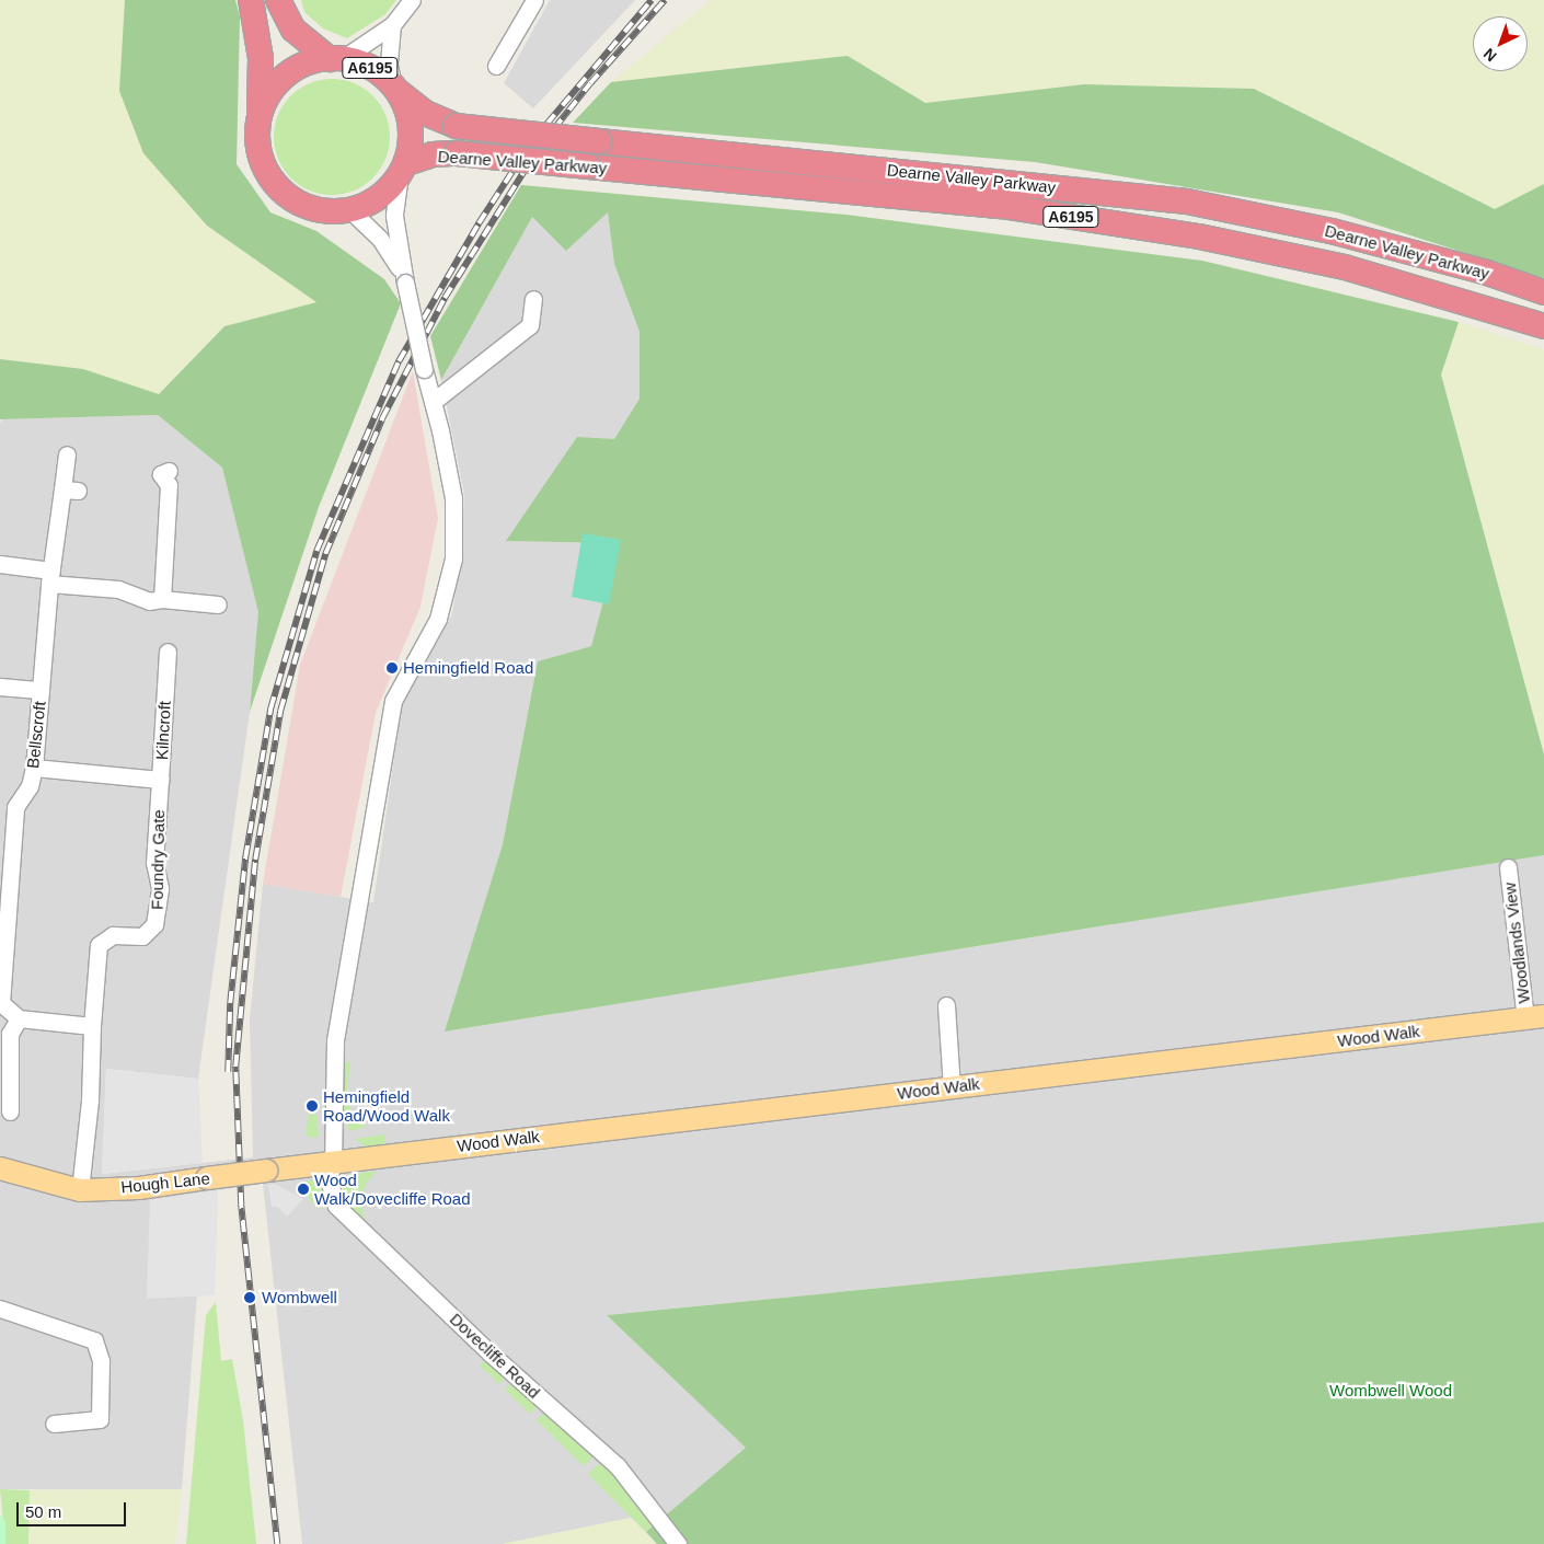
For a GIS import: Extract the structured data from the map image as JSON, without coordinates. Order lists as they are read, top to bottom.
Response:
{
  "streets": {
    "highway": ["A6195", "Dearne Valley Parkway"],
    "main road": ["Wood Walk", "Hough Lane"],
    "street": [
      "Kilncroft",
      "Bellscroft",
      "Foundry Gate",
      "Woodlands View",
      "Dovecliffe Road"
    ]
  },
  "crossings": [
    ["A6195", "Dearne Valley Parkway"],
    ["Kilncroft", "Bellscroft"],
    ["Kilncroft", "Foundry Gate"],
    ["Foundry Gate", "Hough Lane"],
    ["Woodlands View", "Wood Walk"],
    ["Wood Walk", "Hough Lane"],
    ["Wood Walk", "Dovecliffe Road"],
    ["Hough Lane", "Dovecliffe Road"]
  ],
  "parks": ["Wombwell Wood"],
  "places": [
    "Hemingfield Road",
    "Hemingfield Road/Wood Walk",
    "Wood Walk/Dovecliffe Road",
    "Wombwell"
  ],
  "scale_bar": "50 m",
  "north": "bottom left"
}
